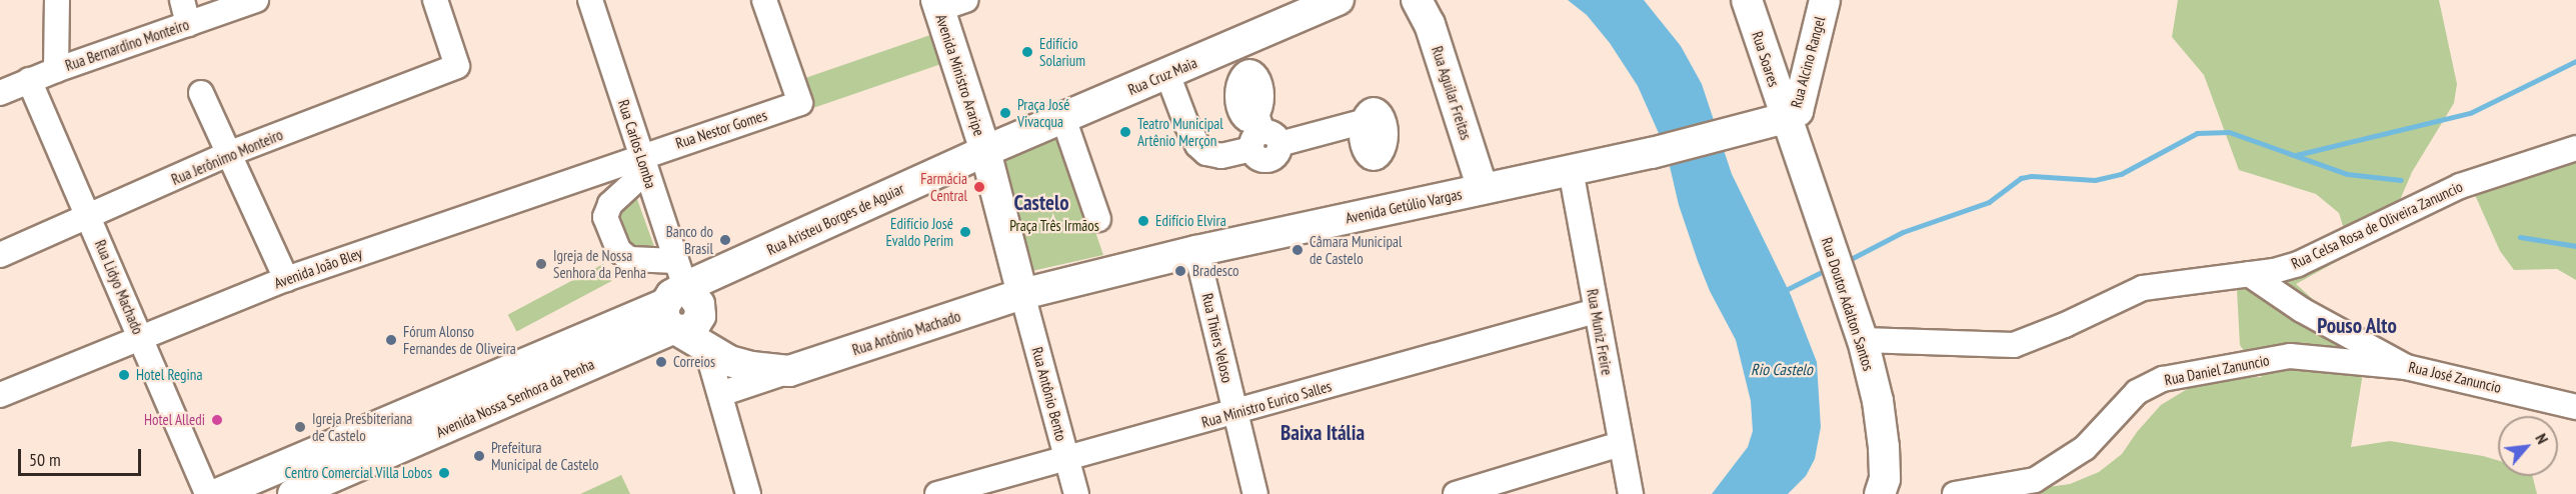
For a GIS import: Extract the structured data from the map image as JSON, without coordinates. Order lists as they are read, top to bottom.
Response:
{
  "streets": {
    "main road": [
      "Rua Soares",
      "Rua Alcino Rangel",
      "Avenida Ministro Araripe",
      "Rua Cruz Maia",
      "Rua Aguilar Freitas",
      "Avenida Getúlio Vargas",
      "Rua Aristeu Borges de Aguiar",
      "Rua Doutor Adalton Santos",
      "Rua Antônio Machado",
      "Avenida Nossa Senhora da Penha"
    ],
    "street": [
      "Rua Bernardino Monteiro",
      "Rua Nestor Gomes",
      "Rua Carlos Lomba",
      "Rua Jerônimo Monteiro",
      "Rua Celsa Rosa de Oliveira Zanuncio",
      "Avenida João Bley",
      "Rua Lidyo Machado",
      "Rua Muniz Freire",
      "Rua Thiers Veloso",
      "Rua Daniel Zanuncio",
      "Rua José Zanuncio",
      "Rua Antônio Bento",
      "Rua Ministro Eurico Salles"
    ]
  },
  "crossings": [
    ["Rua Bernardino Monteiro", "Rua Lidyo Machado"],
    ["Rua Soares", "Rua Alcino Rangel"],
    ["Rua Soares", "Avenida Getúlio Vargas"],
    ["Rua Soares", "Rua Doutor Adalton Santos"],
    ["Rua Alcino Rangel", "Avenida Getúlio Vargas"],
    ["Rua Alcino Rangel", "Rua Doutor Adalton Santos"],
    ["Avenida Ministro Araripe", "Rua Cruz Maia"],
    ["Avenida Ministro Araripe", "Rua Aristeu Borges de Aguiar"],
    ["Rua Cruz Maia", "Rua Aristeu Borges de Aguiar"],
    ["Rua Aguilar Freitas", "Avenida Getúlio Vargas"],
    ["Rua Nestor Gomes", "Rua Carlos Lomba"],
    ["Rua Nestor Gomes", "Avenida João Bley"],
    ["Rua Carlos Lomba", "Rua Aristeu Borges de Aguiar"],
    ["Rua Carlos Lomba", "Avenida João Bley"],
    ["Rua Carlos Lomba", "Rua Antônio Machado"],
    ["Rua Carlos Lomba", "Avenida Nossa Senhora da Penha"],
    ["Rua Jerônimo Monteiro", "Rua Lidyo Machado"],
    ["Avenida Getúlio Vargas", "Rua Doutor Adalton Santos"],
    ["Avenida Getúlio Vargas", "Rua Muniz Freire"],
    ["Avenida Getúlio Vargas", "Rua Antônio Machado"],
    ["Avenida Getúlio Vargas", "Rua Thiers Veloso"],
    ["Avenida Getúlio Vargas", "Rua Antônio Bento"],
    ["Rua Aristeu Borges de Aguiar", "Rua Antônio Machado"],
    ["Rua Aristeu Borges de Aguiar", "Avenida Nossa Senhora da Penha"],
    ["Rua Celsa Rosa de Oliveira Zanuncio", "Rua Doutor Adalton Santos"],
    ["Rua Celsa Rosa de Oliveira Zanuncio", "Rua José Zanuncio"],
    ["Avenida João Bley", "Rua Lidyo Machado"],
    ["Rua Muniz Freire", "Rua Ministro Eurico Salles"],
    ["Rua Antônio Machado", "Rua Antônio Bento"],
    ["Rua Antônio Machado", "Avenida Nossa Senhora da Penha"],
    ["Rua Thiers Veloso", "Rua Ministro Eurico Salles"],
    ["Rua Daniel Zanuncio", "Rua José Zanuncio"],
    ["Rua Antônio Bento", "Rua Ministro Eurico Salles"]
  ],
  "districts": ["Castelo", "Pouso Alto", "Baixa Itália"],
  "water": ["Rio Castelo"],
  "parks": ["Praça Três Irmãos"],
  "places": [
    "Edifício Solarium",
    "Praça José Vivacqua",
    "Teatro Municipal Artênio Merçon",
    "Farmácia Central",
    "Edifício Elvira",
    "Edifício José Evaldo Perim",
    "Banco do Brasil",
    "Câmara Municipal de Castelo",
    "Igreja de Nossa Senhora da Penha",
    "Bradesco",
    "Fórum Alonso Fernandes de Oliveira",
    "Correios",
    "Hotel Regina",
    "Hotel Alledi",
    "Igreja Presbiteriana de Castelo",
    "Prefeitura Municipal de Castelo",
    "Centro Comercial Villa Lobos"
  ],
  "scale_bar": "50 m",
  "north": "top right"
}
